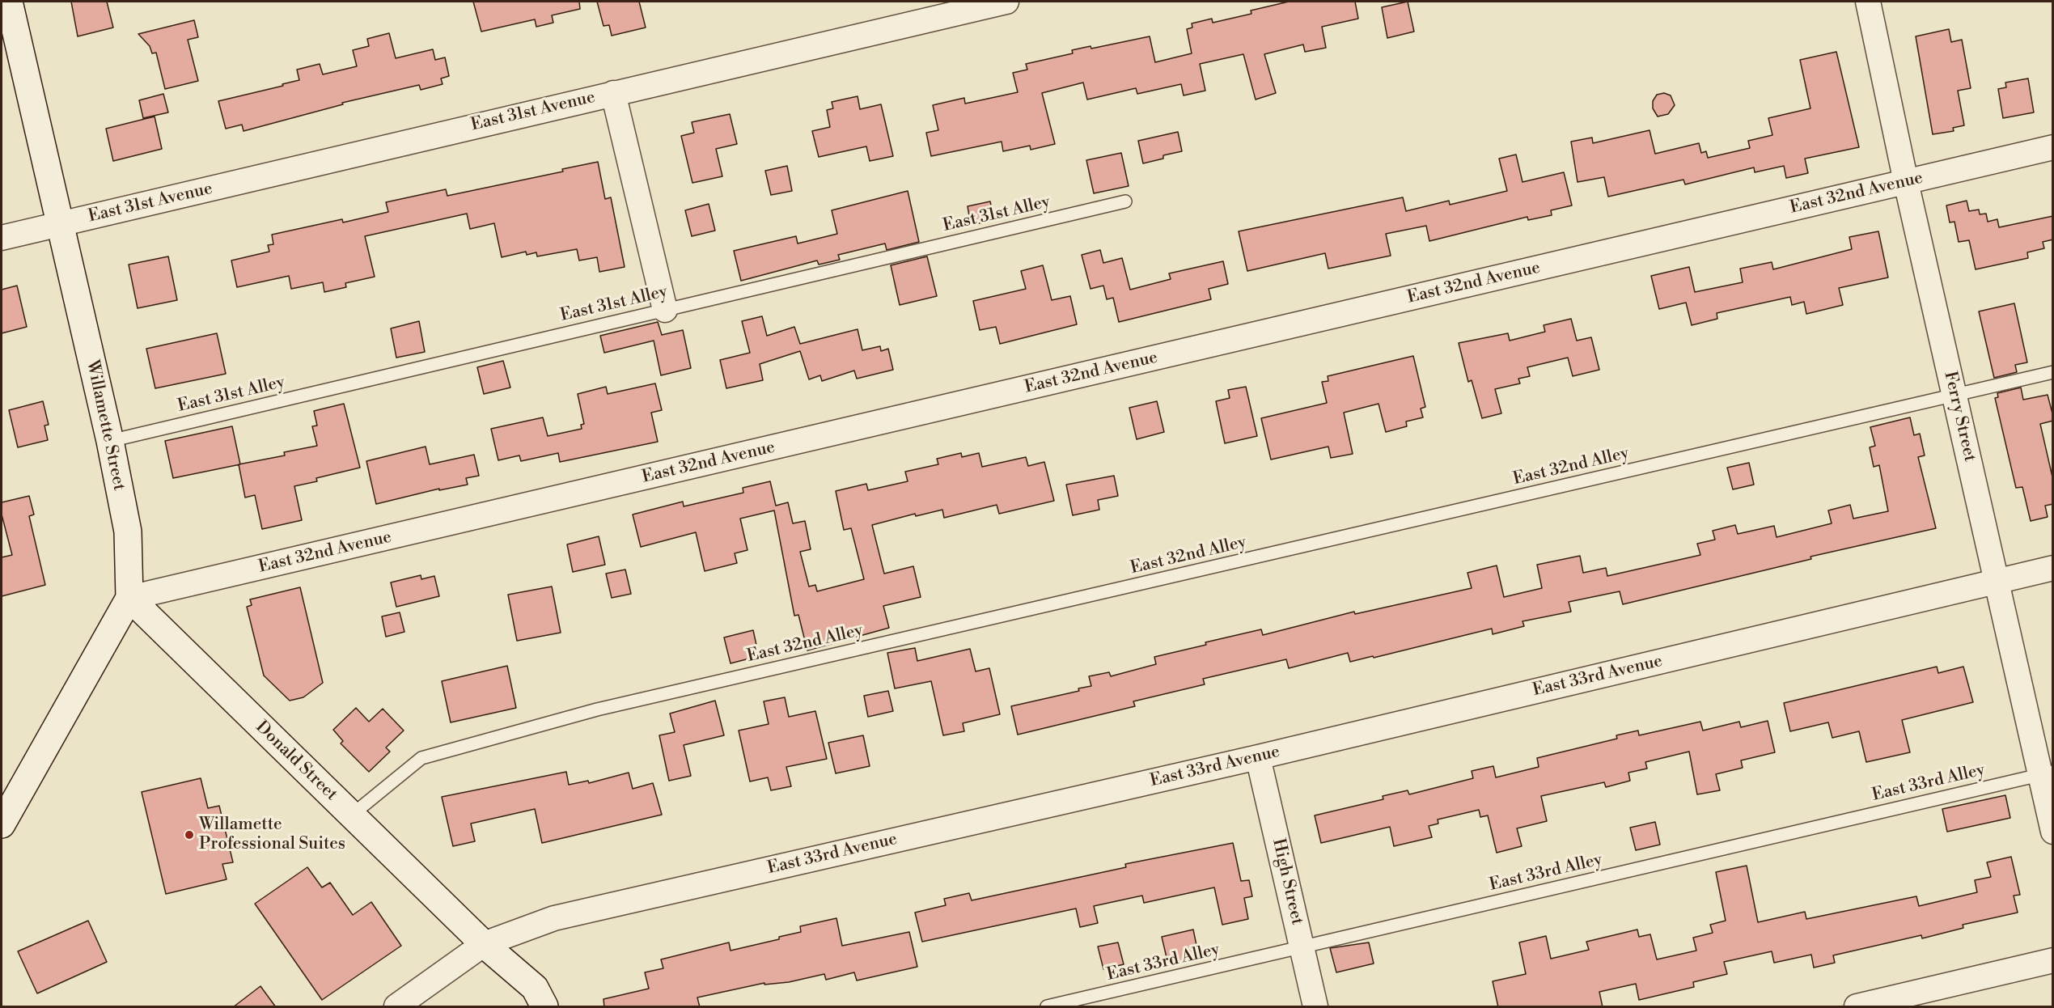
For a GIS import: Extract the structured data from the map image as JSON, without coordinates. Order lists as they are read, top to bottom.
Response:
{
  "streets": {
    "main road": ["Willamette Street", "Donald Street"],
    "street": [
      "East 31st Avenue",
      "East 32nd Avenue",
      "Ferry Street",
      "East 33rd Avenue",
      "High Street"
    ],
    "lane": ["East 31st Alley", "East 32nd Alley", "East 33rd Alley"]
  },
  "crossings": [
    ["East 31st Avenue", "Willamette Street"],
    ["East 32nd Avenue", "Ferry Street"],
    ["East 32nd Avenue", "Willamette Street"],
    ["East 32nd Avenue", "Donald Street"],
    ["East 31st Alley", "Willamette Street"],
    ["Ferry Street", "East 32nd Alley"],
    ["Ferry Street", "East 33rd Avenue"],
    ["Ferry Street", "East 33rd Alley"],
    ["Willamette Street", "Donald Street"],
    ["East 32nd Alley", "Donald Street"],
    ["East 33rd Avenue", "Donald Street"],
    ["East 33rd Avenue", "High Street"],
    ["East 33rd Alley", "High Street"]
  ],
  "places": ["Willamette Professional Suites"]
}
